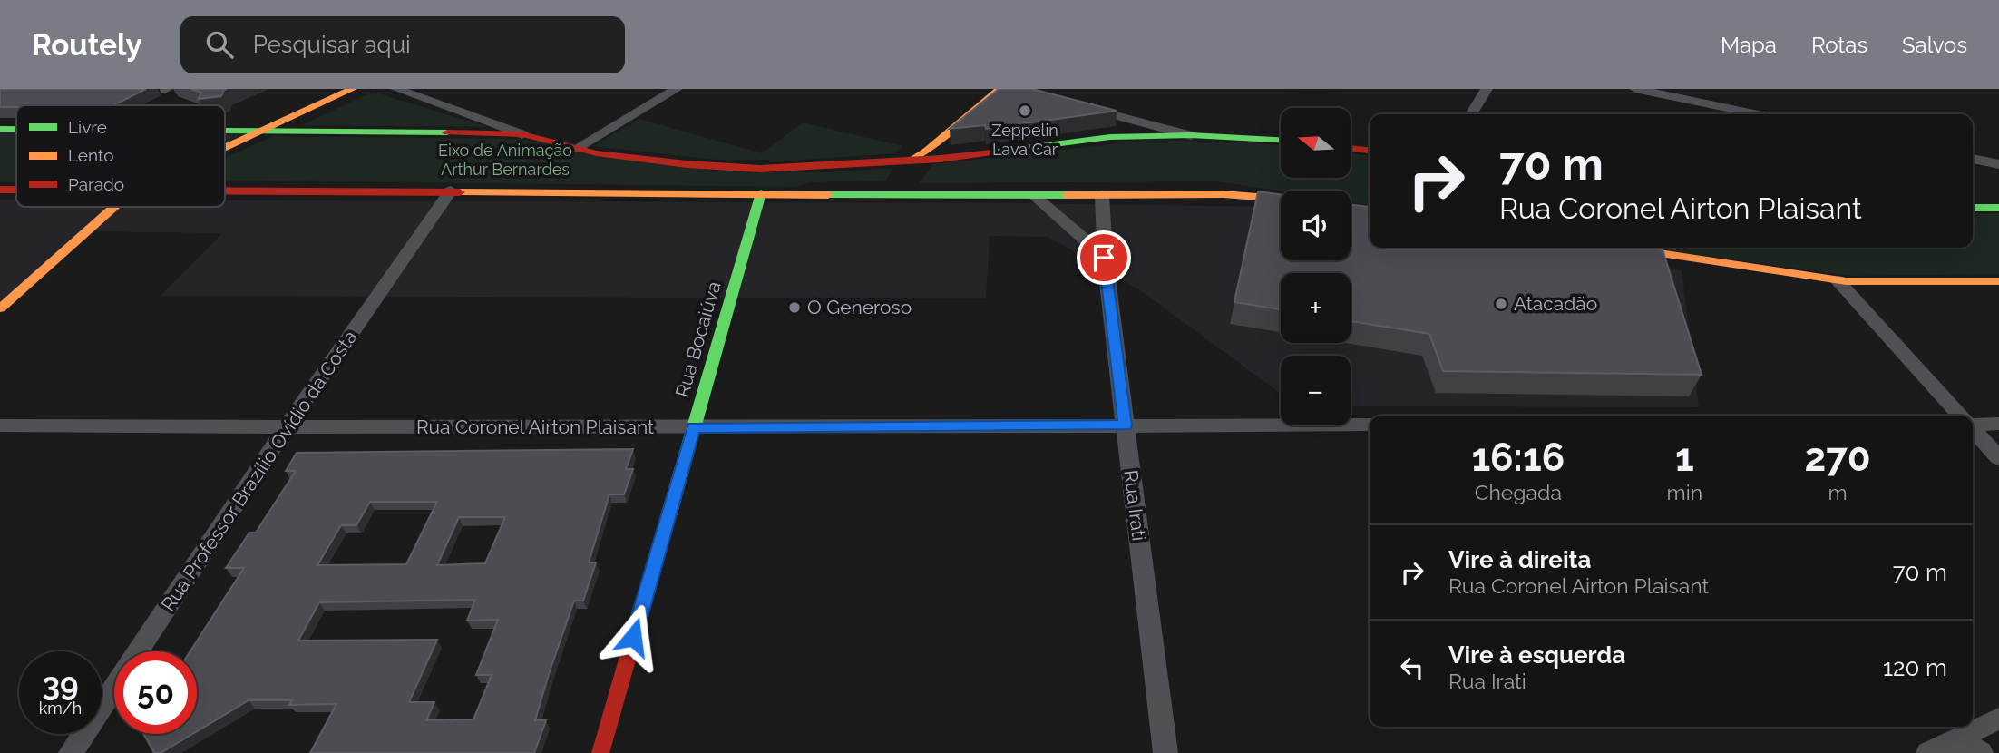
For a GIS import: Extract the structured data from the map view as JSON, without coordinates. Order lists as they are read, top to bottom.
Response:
{
  "streets": {
    "main road": ["Rua Bocaiúva"],
    "street": ["Rua Coronel Airton Plaisant", "Rua Professor Brazílio Ovídio da Costa", "Rua Irati"]
  },
  "crossings": [
    ["Rua Bocaiúva", "Rua Coronel Airton Plaisant"],
    ["Rua Coronel Airton Plaisant", "Rua Professor Brazílio Ovídio da Costa"],
    ["Rua Coronel Airton Plaisant", "Rua Irati"]
  ],
  "parks": ["Eixo de Animação Arthur Bernardes"],
  "places": ["Zeppelin Lava Car", "Atacadão", "O Generoso"],
  "legend": ["Livre", "Lento", "Parado"],
  "north": "left",
  "page": {
    "header": "Routely",
    "search": "Pesquisar aqui",
    "nav": ["Mapa", "Rotas", "Salvos"],
    "map_buttons": ["+", "−"],
    "turn": ["70 m", "Rua Coronel Airton Plaisant"],
    "eta": [
      "16:16",
      "Chegada",
      "1",
      "min",
      "270",
      "m"
    ],
    "list": [
      {
        "name": "Vire à direita",
        "note": "Rua Coronel Airton Plaisant",
        "value": "70 m"
      },
      {
        "name": "Vire à esquerda",
        "note": "Rua Irati",
        "value": "120 m"
      }
    ],
    "speed": "39 km/h",
    "limit": "50"
  }
}
